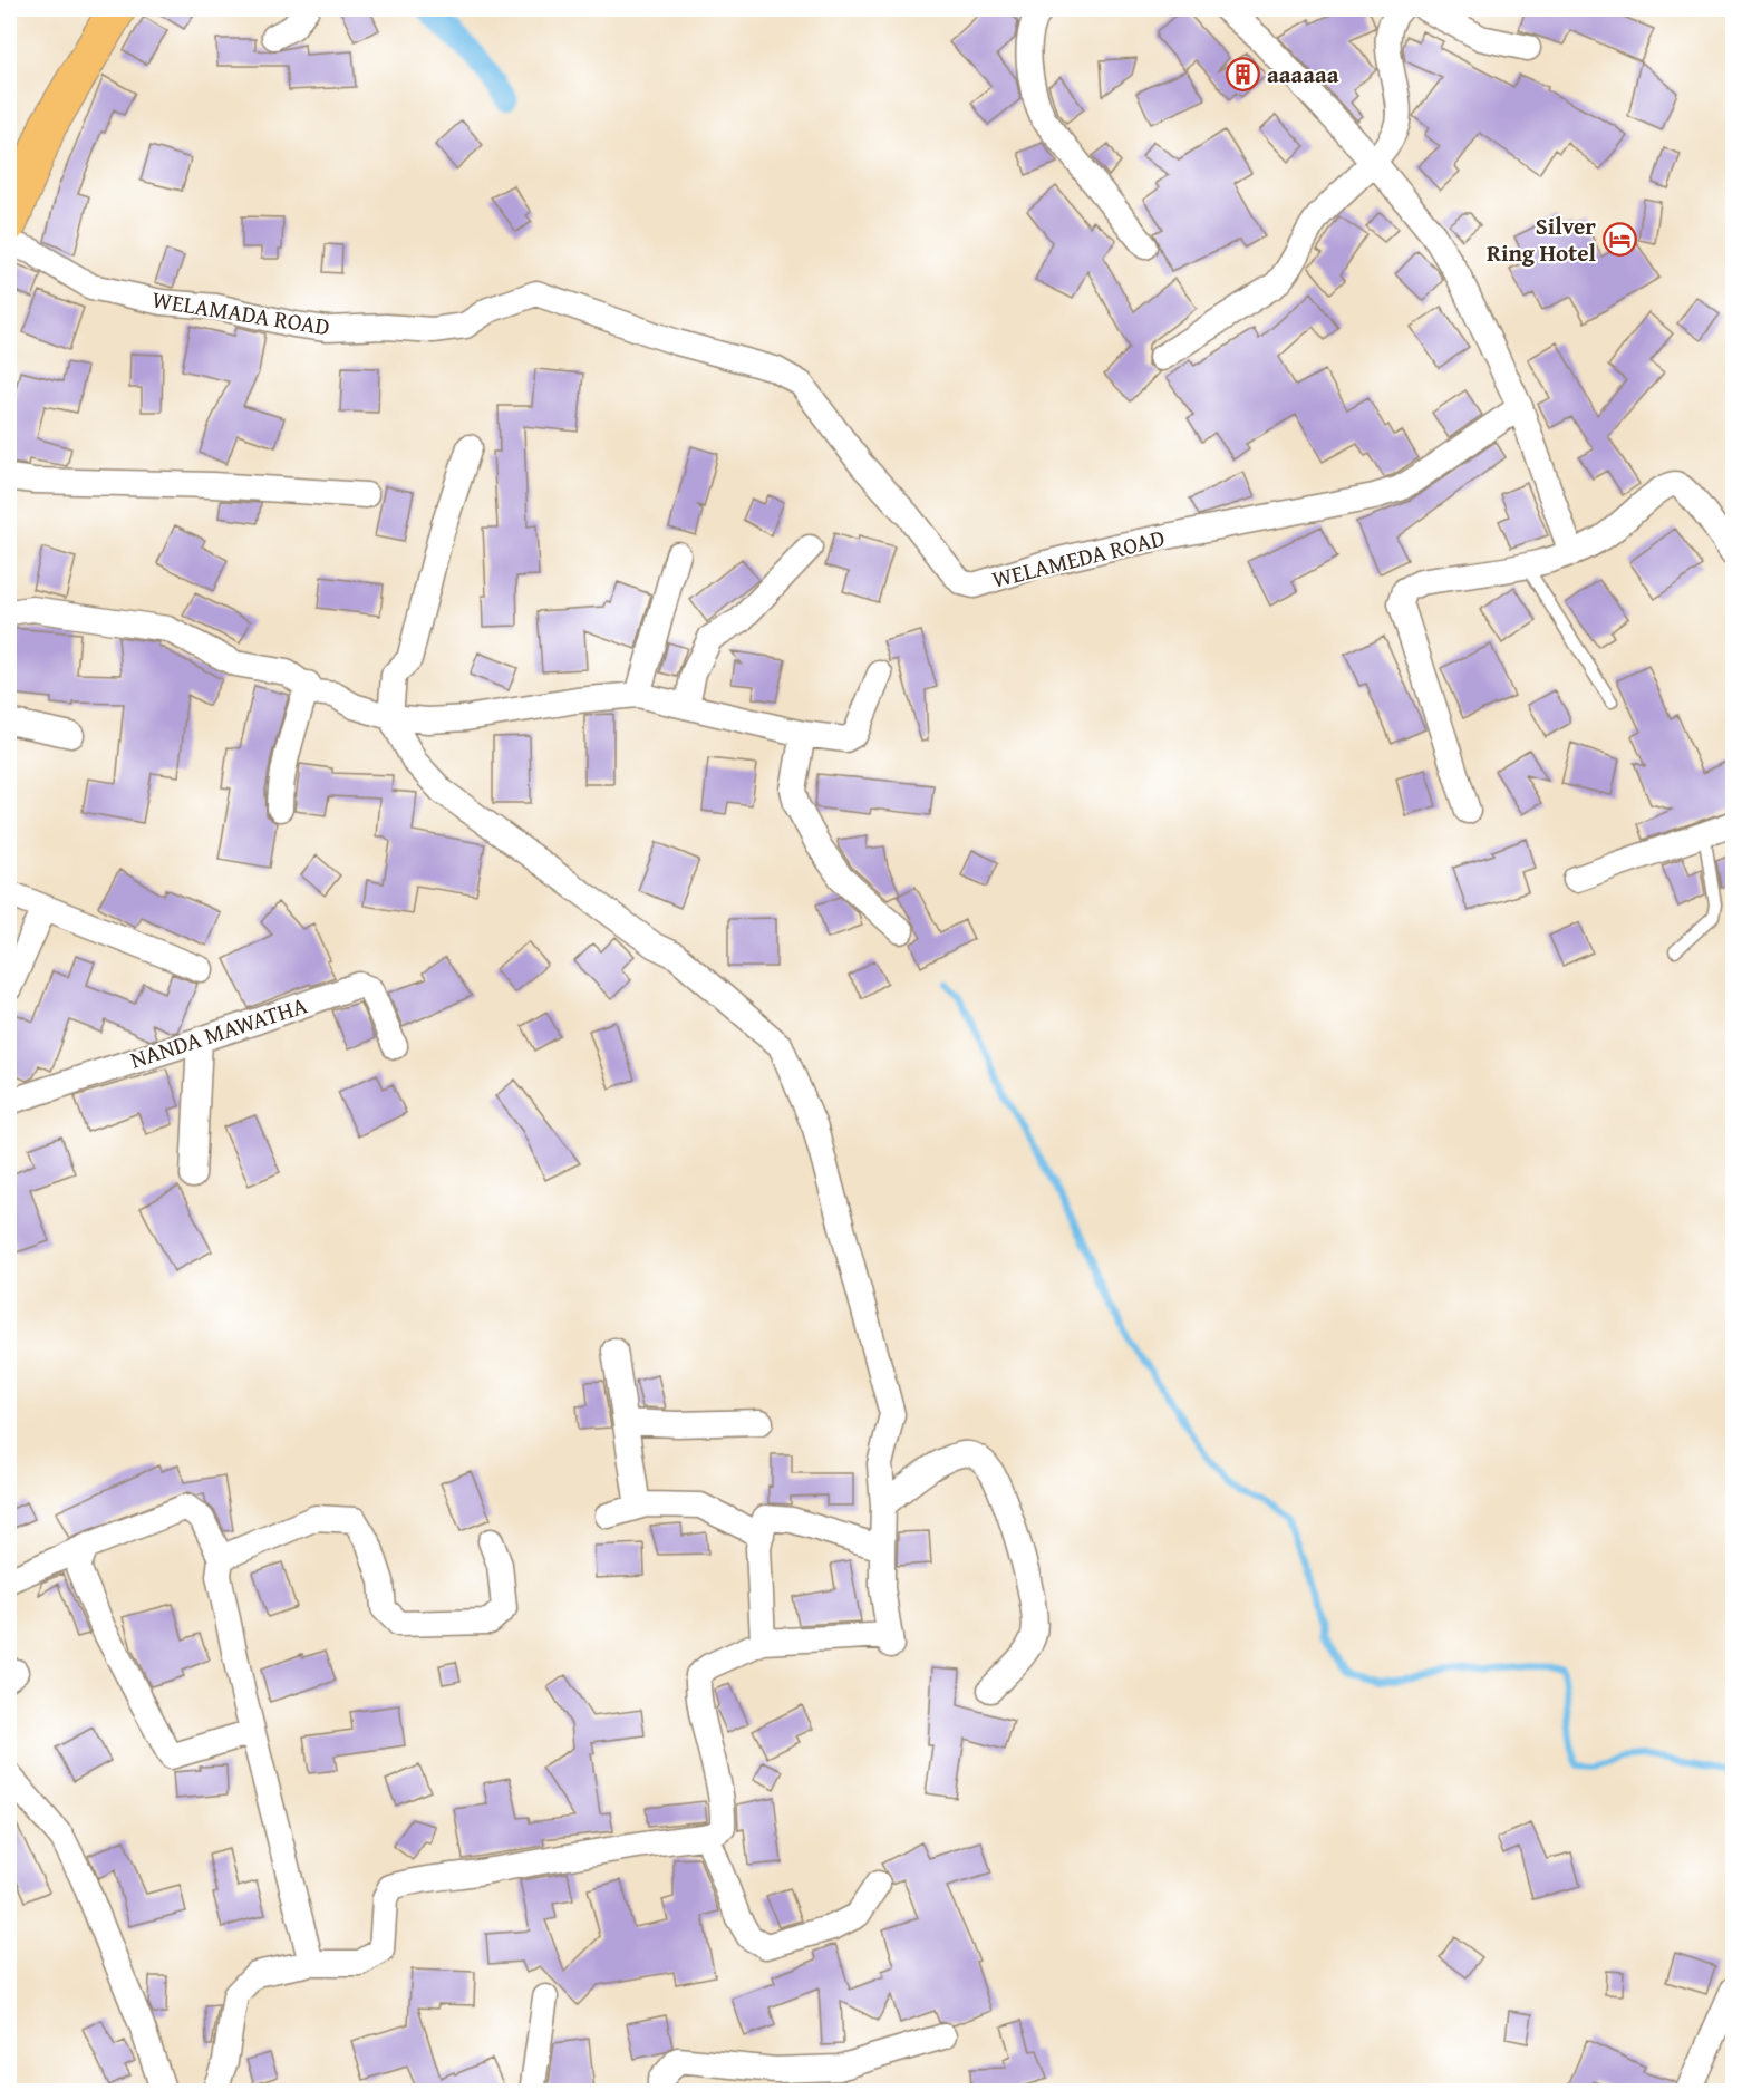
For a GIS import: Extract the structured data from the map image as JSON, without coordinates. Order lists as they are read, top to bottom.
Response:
{
  "streets": {
    "street": ["WELAMADA ROAD", "WELAMEDA ROAD", "NANDA MAWATHA"]
  },
  "crossings": [
    ["WELAMADA ROAD", "WELAMEDA ROAD"]
  ],
  "places": {
    "building": ["aaaaaa"],
    "hotel": ["Silver Ring Hotel"]
  }
}
